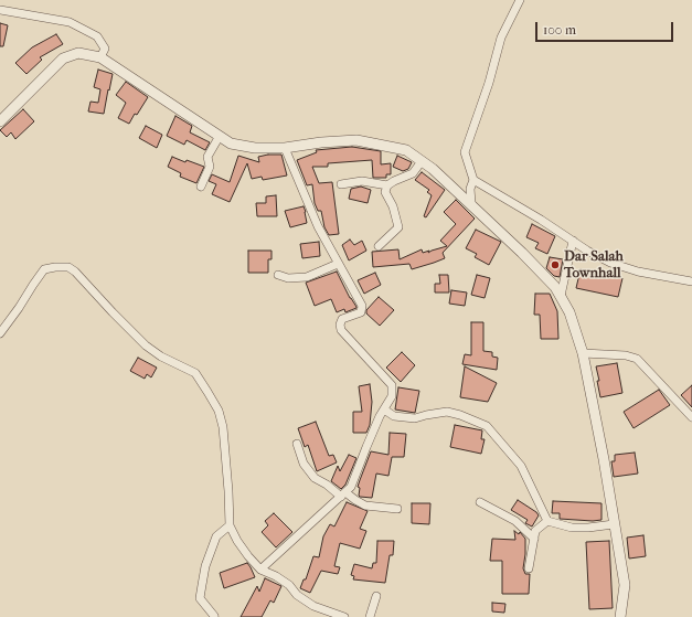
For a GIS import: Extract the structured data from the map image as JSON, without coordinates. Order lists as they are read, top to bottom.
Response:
{
  "places": ["Dar Salah Townhall"],
  "scale_bar": "100 m"
}
